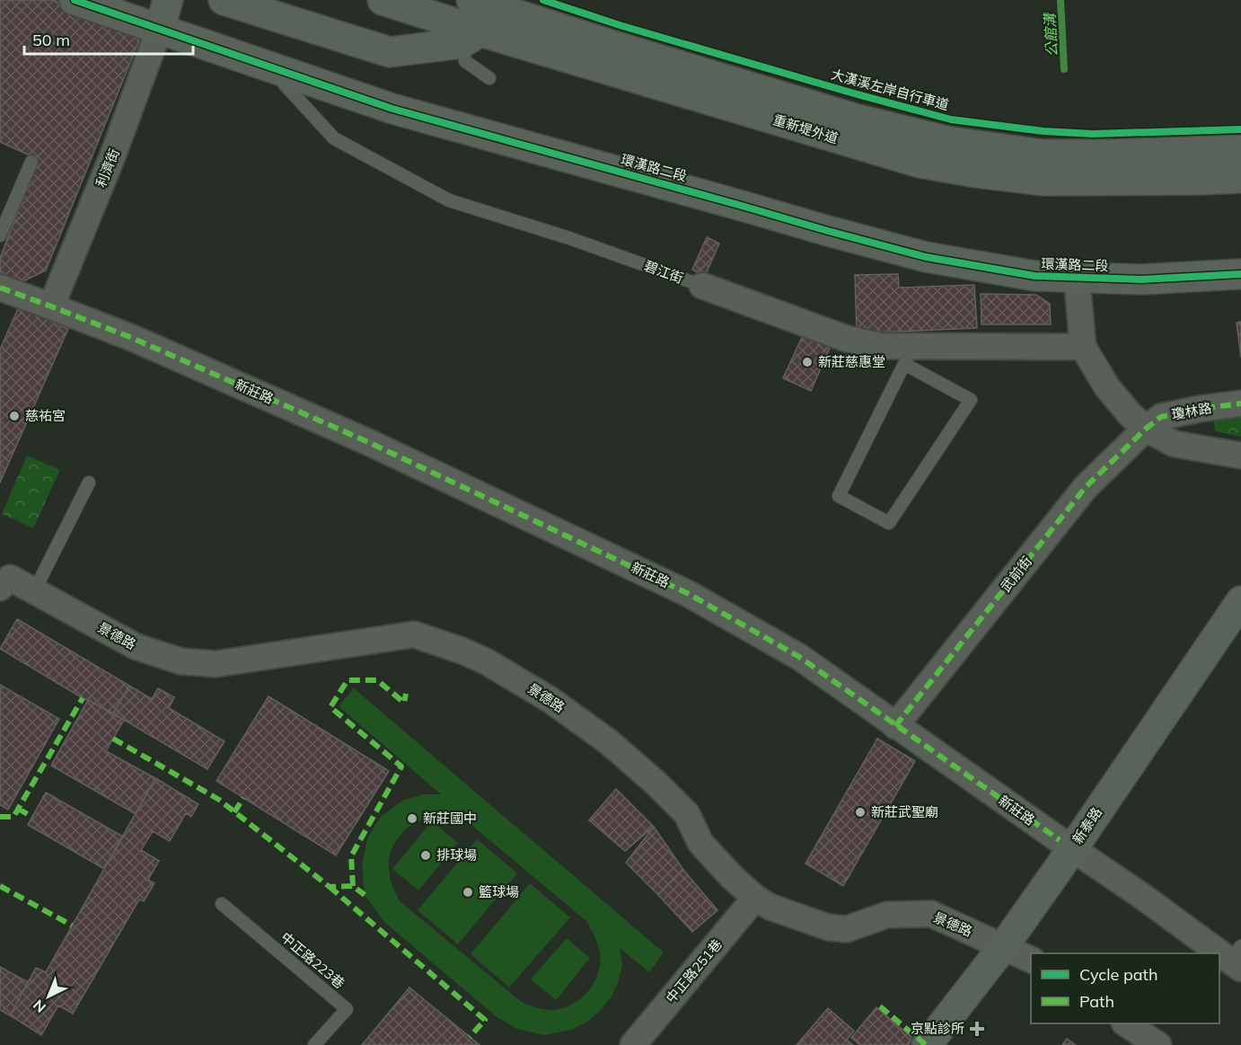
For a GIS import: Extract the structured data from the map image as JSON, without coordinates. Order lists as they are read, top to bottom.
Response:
{
  "streets": {
    "street": [
      "重新堤外道",
      "利濟街",
      "環漢路二段",
      "碧江街",
      "新莊路",
      "瓊林路",
      "武前街",
      "景德路",
      "新泰路",
      "中正路251巷"
    ],
    "lane": ["中正路223巷"],
    "cycle path": ["大漢溪左岸自行車道"]
  },
  "crossings": [
    ["利濟街", "環漢路二段"],
    ["利濟街", "新莊路"],
    ["新莊路", "武前街"],
    ["新莊路", "新泰路"],
    ["瓊林路", "武前街"],
    ["景德路", "新泰路"],
    ["景德路", "中正路251巷"]
  ],
  "water": ["公館溝"],
  "places": {
    "other": [
      "新莊慈惠堂",
      "慈祐宮",
      "新莊武聖廟",
      "新莊國中",
      "排球場",
      "籃球場"
    ],
    "health": ["京點診所"]
  },
  "legend": ["Cycle path", "Path"],
  "scale_bar": "50 m",
  "north": "bottom left"
}
